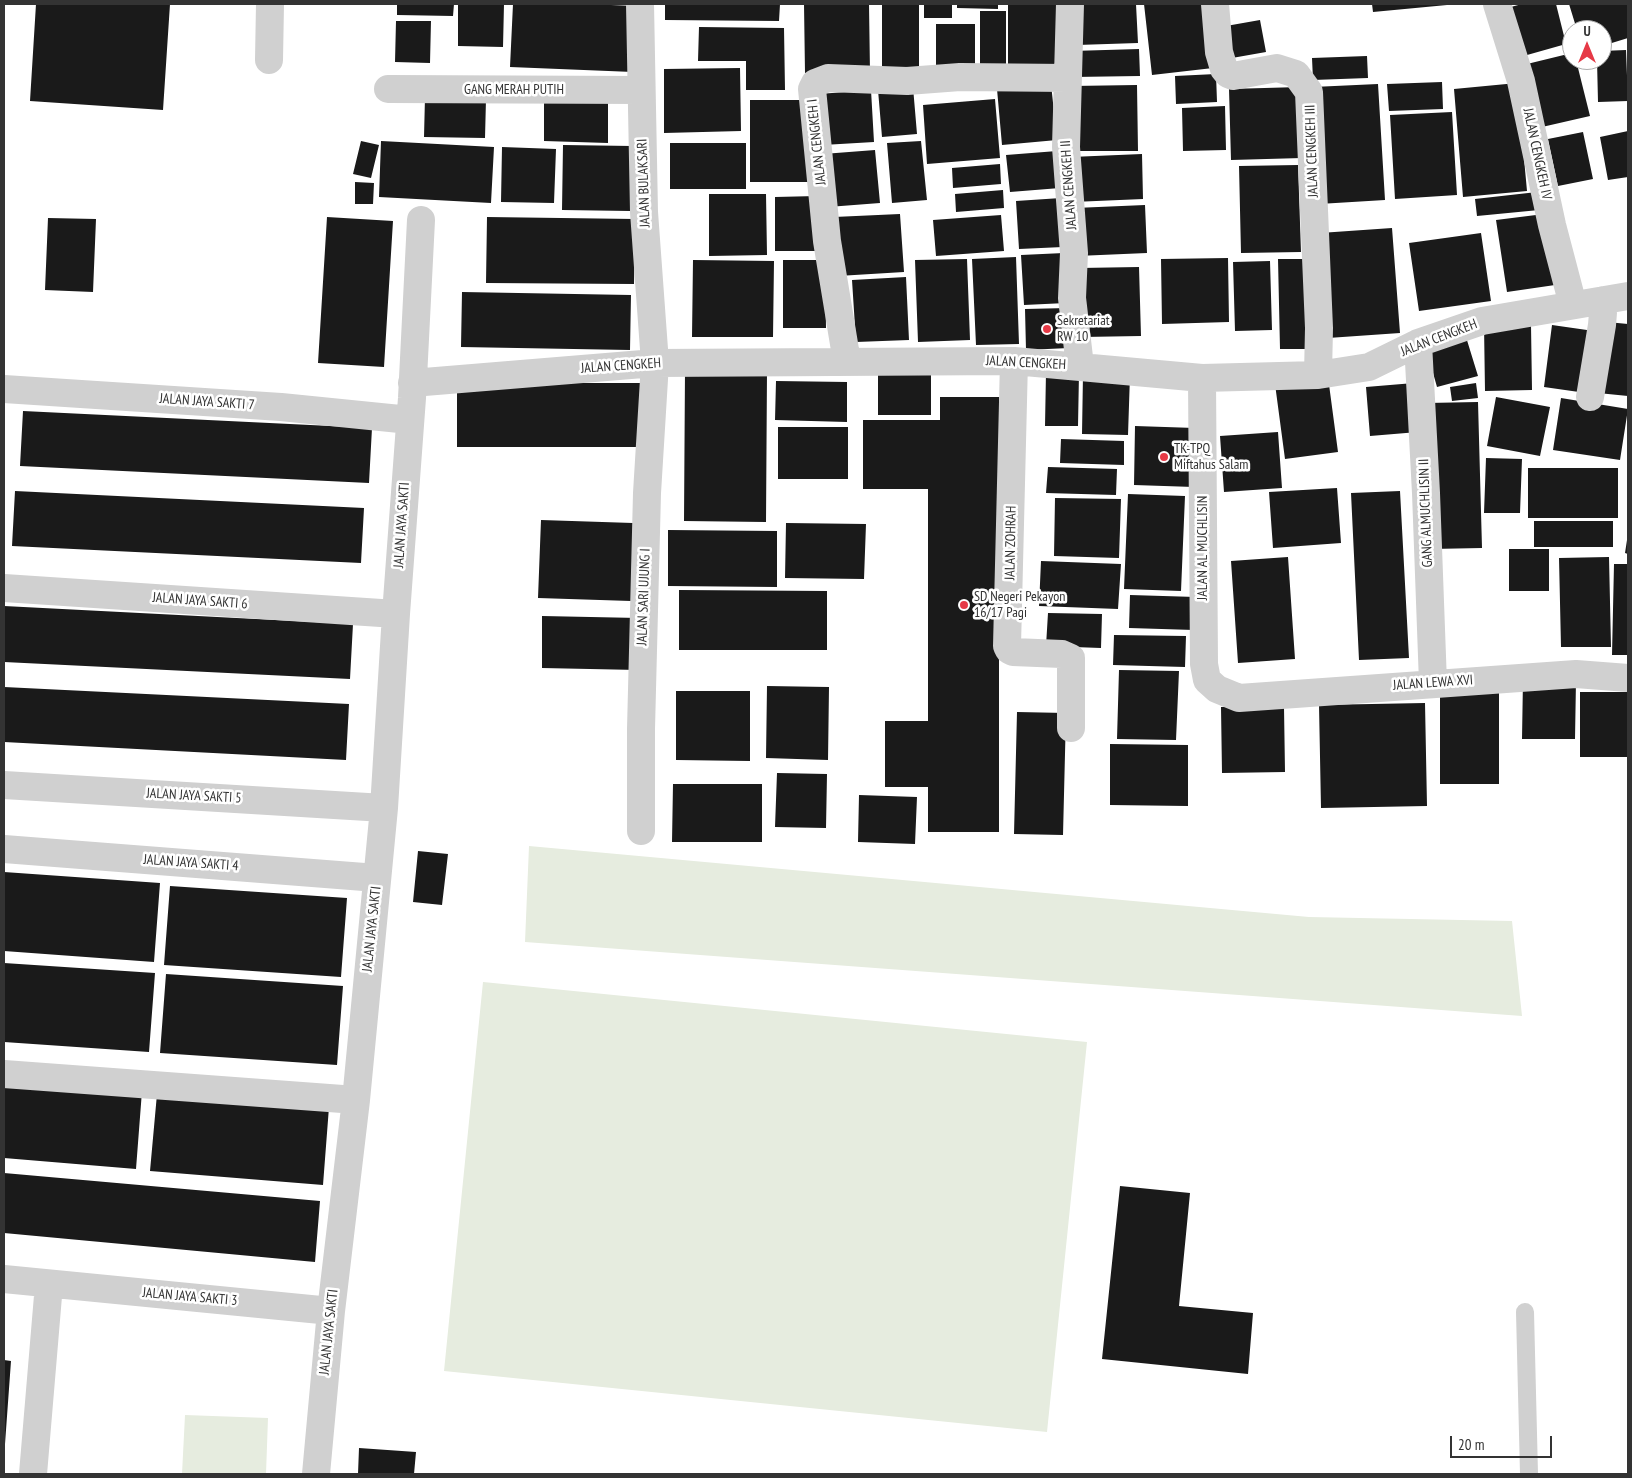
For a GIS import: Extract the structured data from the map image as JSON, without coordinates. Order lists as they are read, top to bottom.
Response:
{
  "streets": {
    "street": [
      "GANG MERAH PUTIH",
      "JALAN CENGKEH I",
      "JALAN CENGKEH III",
      "JALAN CENGKEH IV",
      "JALAN BULAKSARI",
      "JALAN CENGKEH II",
      "JALAN CENGKEH",
      "JALAN JAYA SAKTI 7",
      "GANG ALMUCHLISIN II",
      "JALAN JAYA SAKTI",
      "JALAN ZOHRAH",
      "JALAN AL MUCHLISIN",
      "JALAN SARI UJUNG I",
      "JALAN JAYA SAKTI 6",
      "JALAN LEWA XVI",
      "JALAN JAYA SAKTI 5",
      "JALAN JAYA SAKTI 4",
      "JALAN JAYA SAKTI 3"
    ]
  },
  "crossings": [
    ["GANG MERAH PUTIH", "JALAN BULAKSARI"],
    ["JALAN CENGKEH I", "JALAN CENGKEH II"],
    ["JALAN CENGKEH I", "JALAN CENGKEH"],
    ["JALAN CENGKEH III", "JALAN CENGKEH"],
    ["JALAN CENGKEH IV", "JALAN CENGKEH"],
    ["JALAN BULAKSARI", "JALAN CENGKEH"],
    ["JALAN BULAKSARI", "JALAN SARI UJUNG I"],
    ["JALAN CENGKEH II", "JALAN CENGKEH"],
    ["JALAN CENGKEH", "GANG ALMUCHLISIN II"],
    ["JALAN CENGKEH", "JALAN JAYA SAKTI"],
    ["JALAN CENGKEH", "JALAN ZOHRAH"],
    ["JALAN CENGKEH", "JALAN AL MUCHLISIN"],
    ["JALAN CENGKEH", "JALAN SARI UJUNG I"],
    ["JALAN JAYA SAKTI 7", "JALAN JAYA SAKTI"],
    ["GANG ALMUCHLISIN II", "JALAN LEWA XVI"],
    ["JALAN JAYA SAKTI", "JALAN JAYA SAKTI 6"],
    ["JALAN JAYA SAKTI", "JALAN JAYA SAKTI 5"],
    ["JALAN JAYA SAKTI", "JALAN JAYA SAKTI 4"],
    ["JALAN JAYA SAKTI", "JALAN JAYA SAKTI 3"],
    ["JALAN AL MUCHLISIN", "JALAN LEWA XVI"]
  ],
  "places": ["Sekretariat RW 10", "TK-TPQ Miftahus Salam", "SD Negeri Pekayon 16/17 Pagi"],
  "scale_bar": "20 m",
  "north": "top"
}
